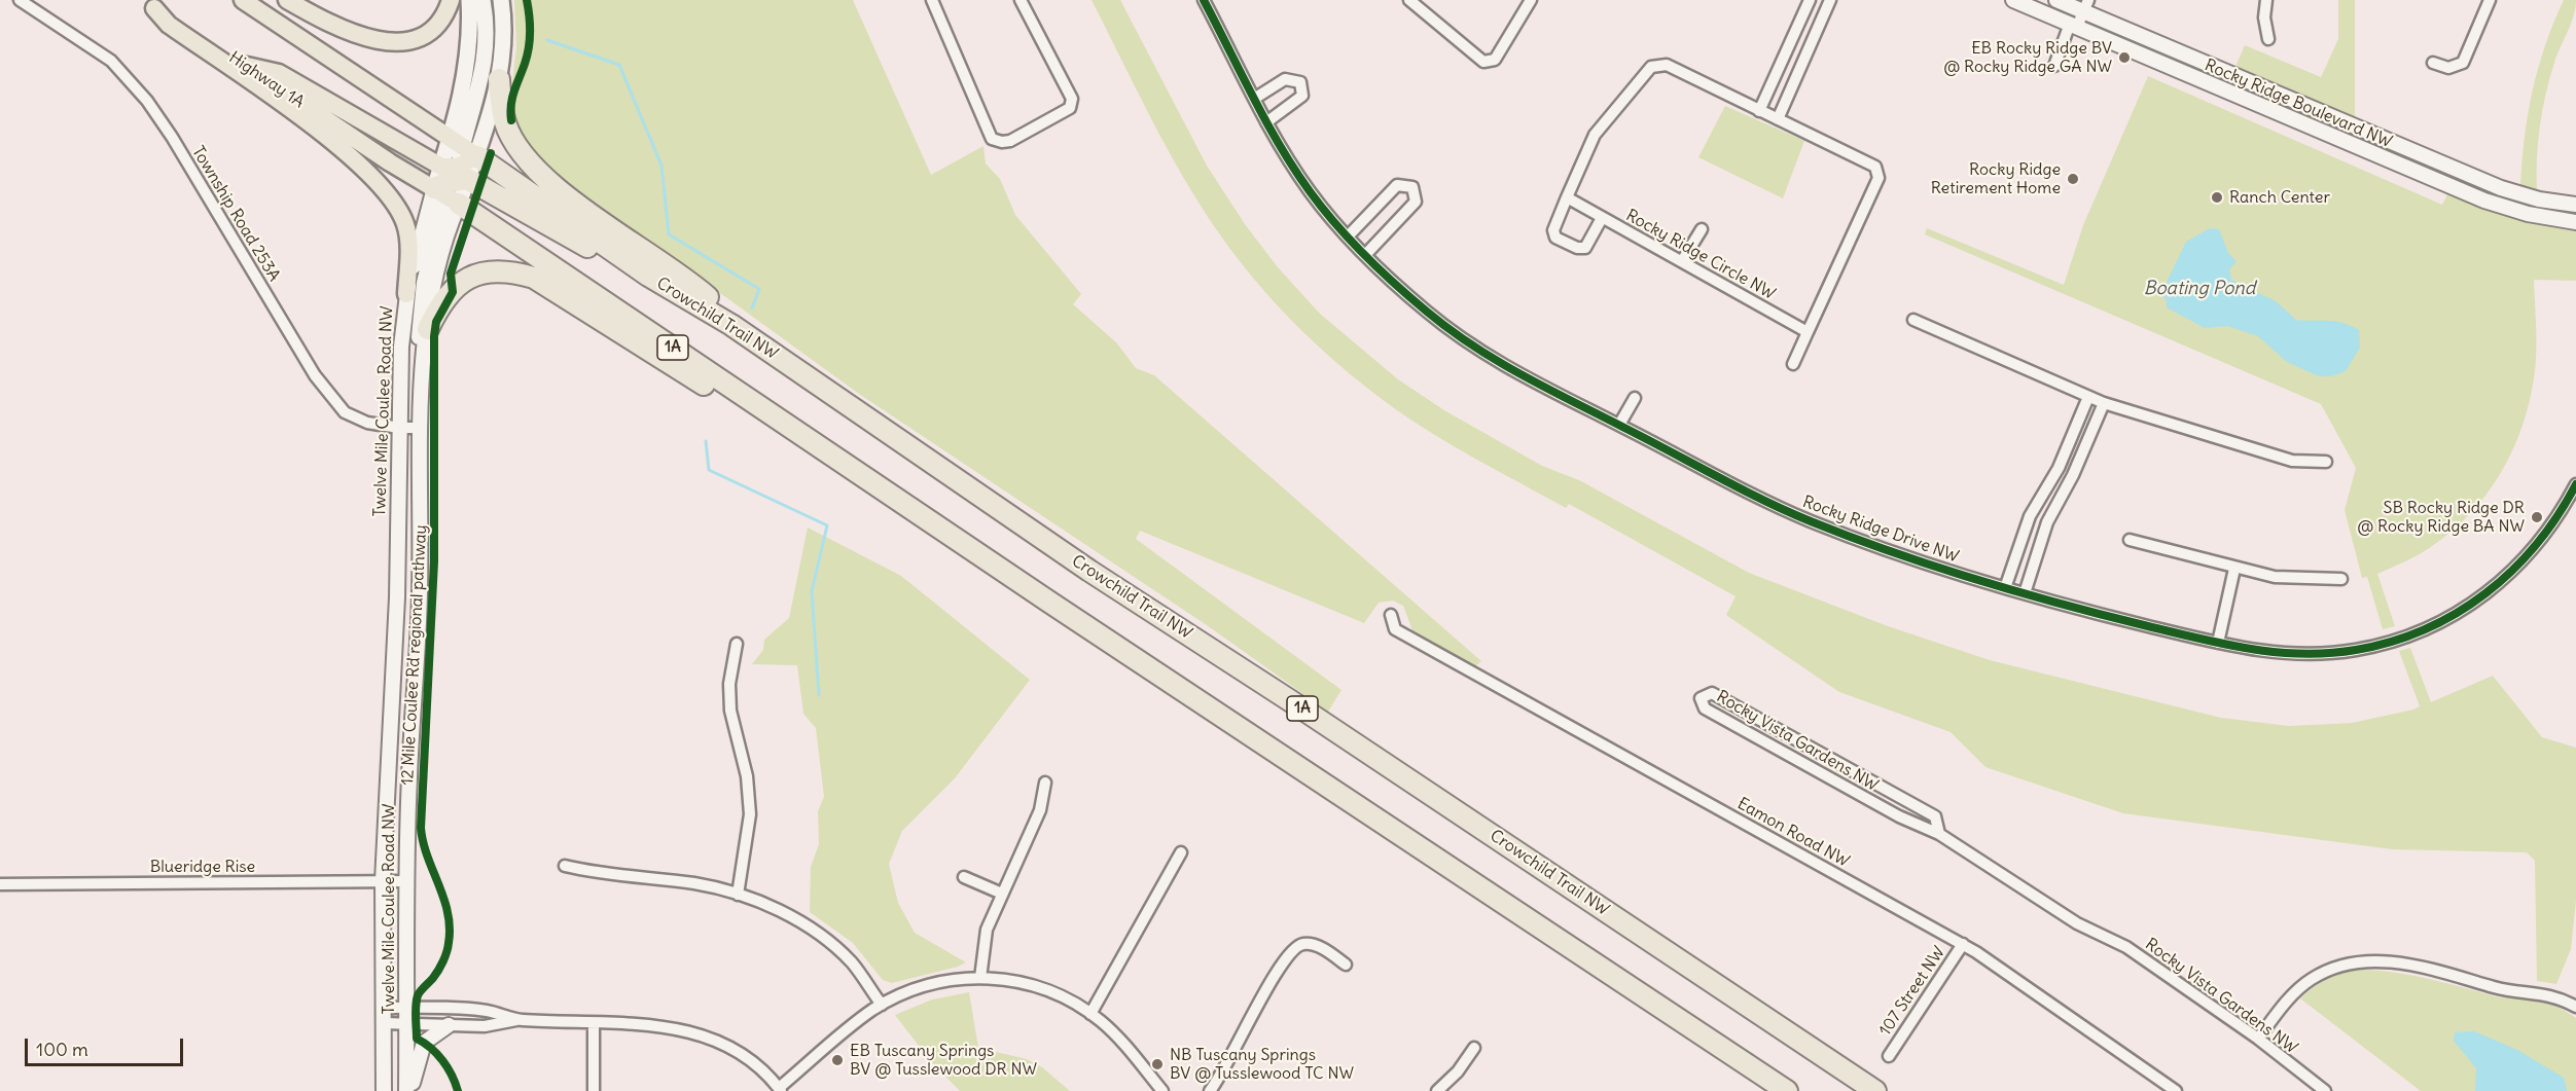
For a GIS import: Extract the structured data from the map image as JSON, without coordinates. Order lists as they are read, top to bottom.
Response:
{
  "streets": {
    "highway": ["Crowchild Trail NW", "1A"],
    "main road": ["Highway 1A", "Twelve Mile Coulee Road NW"],
    "street": [
      "Rocky Ridge Boulevard NW",
      "Township Road 253A",
      "Rocky Ridge Circle NW",
      "Rocky Ridge Drive NW",
      "Rocky Vista Gardens NW",
      "Eamon Road NW",
      "Blueridge Rise",
      "107 Street NW"
    ],
    "cycle path": ["12 Mile Coulee Rd regional pathway"]
  },
  "crossings": [
    ["Highway 1A", "1A"],
    ["Highway 1A", "Twelve Mile Coulee Road NW"],
    ["Township Road 253A", "Twelve Mile Coulee Road NW"],
    ["Crowchild Trail NW", "Twelve Mile Coulee Road NW"],
    ["1A", "Twelve Mile Coulee Road NW"],
    ["Twelve Mile Coulee Road NW", "Blueridge Rise"],
    ["Eamon Road NW", "107 Street NW"]
  ],
  "water": ["Boating Pond"],
  "places": [
    "EB Rocky Ridge BV @ Rocky Ridge GA NW",
    "Rocky Ridge Retirement Home",
    "Ranch Center",
    "SB Rocky Ridge DR @ Rocky Ridge BA NW",
    "EB Tuscany Springs BV @ Tusslewood DR NW",
    "NB Tuscany Springs BV @ Tusslewood TC NW"
  ],
  "scale_bar": "100 m"
}
